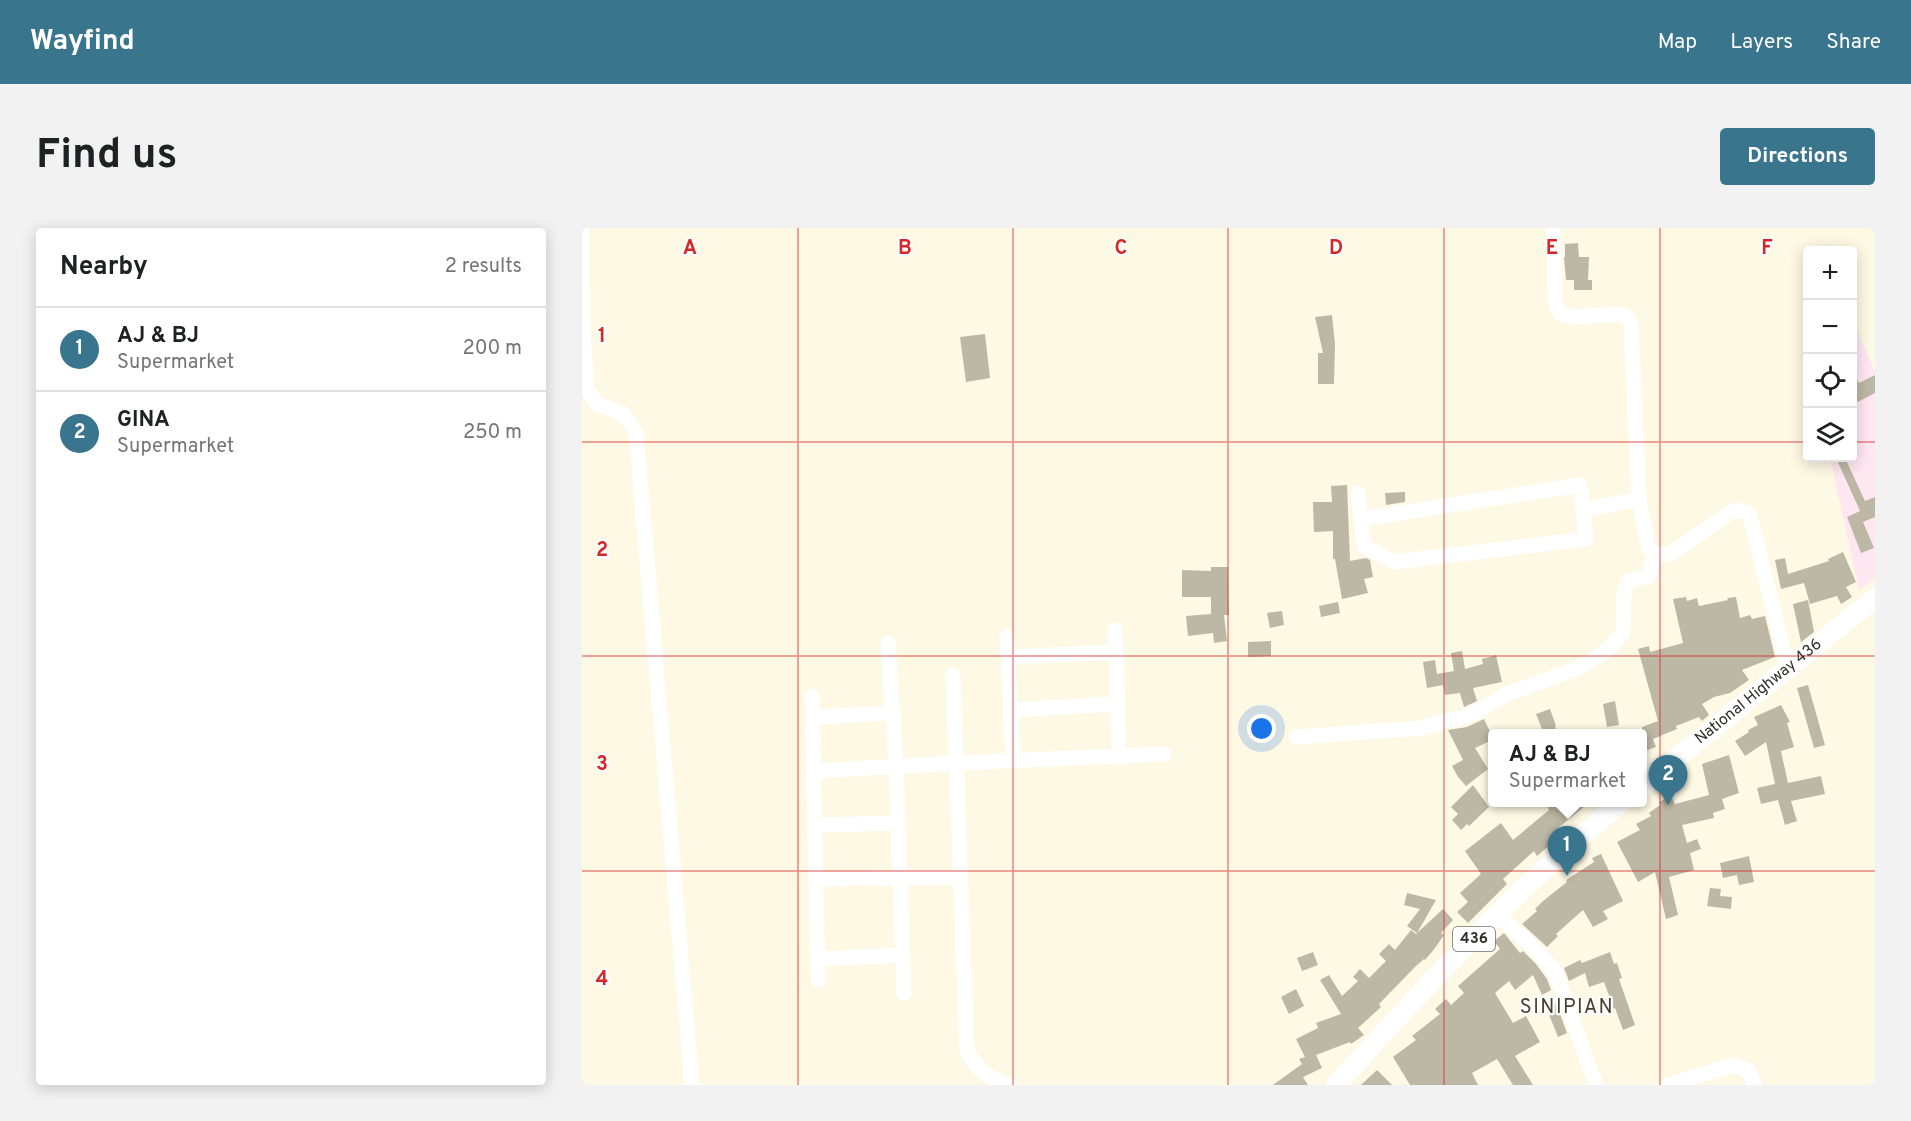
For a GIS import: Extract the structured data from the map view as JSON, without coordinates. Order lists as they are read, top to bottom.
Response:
{
  "streets": {
    "main road": ["National Highway 436", "436"]
  },
  "districts": ["SINIPIAN"],
  "page": {
    "header": "Wayfind",
    "nav": ["Map", "Layers", "Share"],
    "buttons": "Directions",
    "title": "Find us",
    "heading": ["Nearby", "2 results"],
    "map_buttons": ["+", "−"],
    "list": [
      {
        "mark": "1",
        "name": "AJ & BJ",
        "note": "Supermarket",
        "value": "200 m"
      },
      {
        "mark": "2",
        "name": "GINA",
        "note": "Supermarket",
        "value": "250 m"
      }
    ],
    "popup": ["AJ & BJ", "Supermarket"],
    "pins": ["2", "1"]
  },
  "grid": {
    "columns": [
      "A",
      "B",
      "C",
      "D",
      "E",
      "F"
    ],
    "rows": [
      "1",
      "2",
      "3",
      "4"
    ]
  }
}
